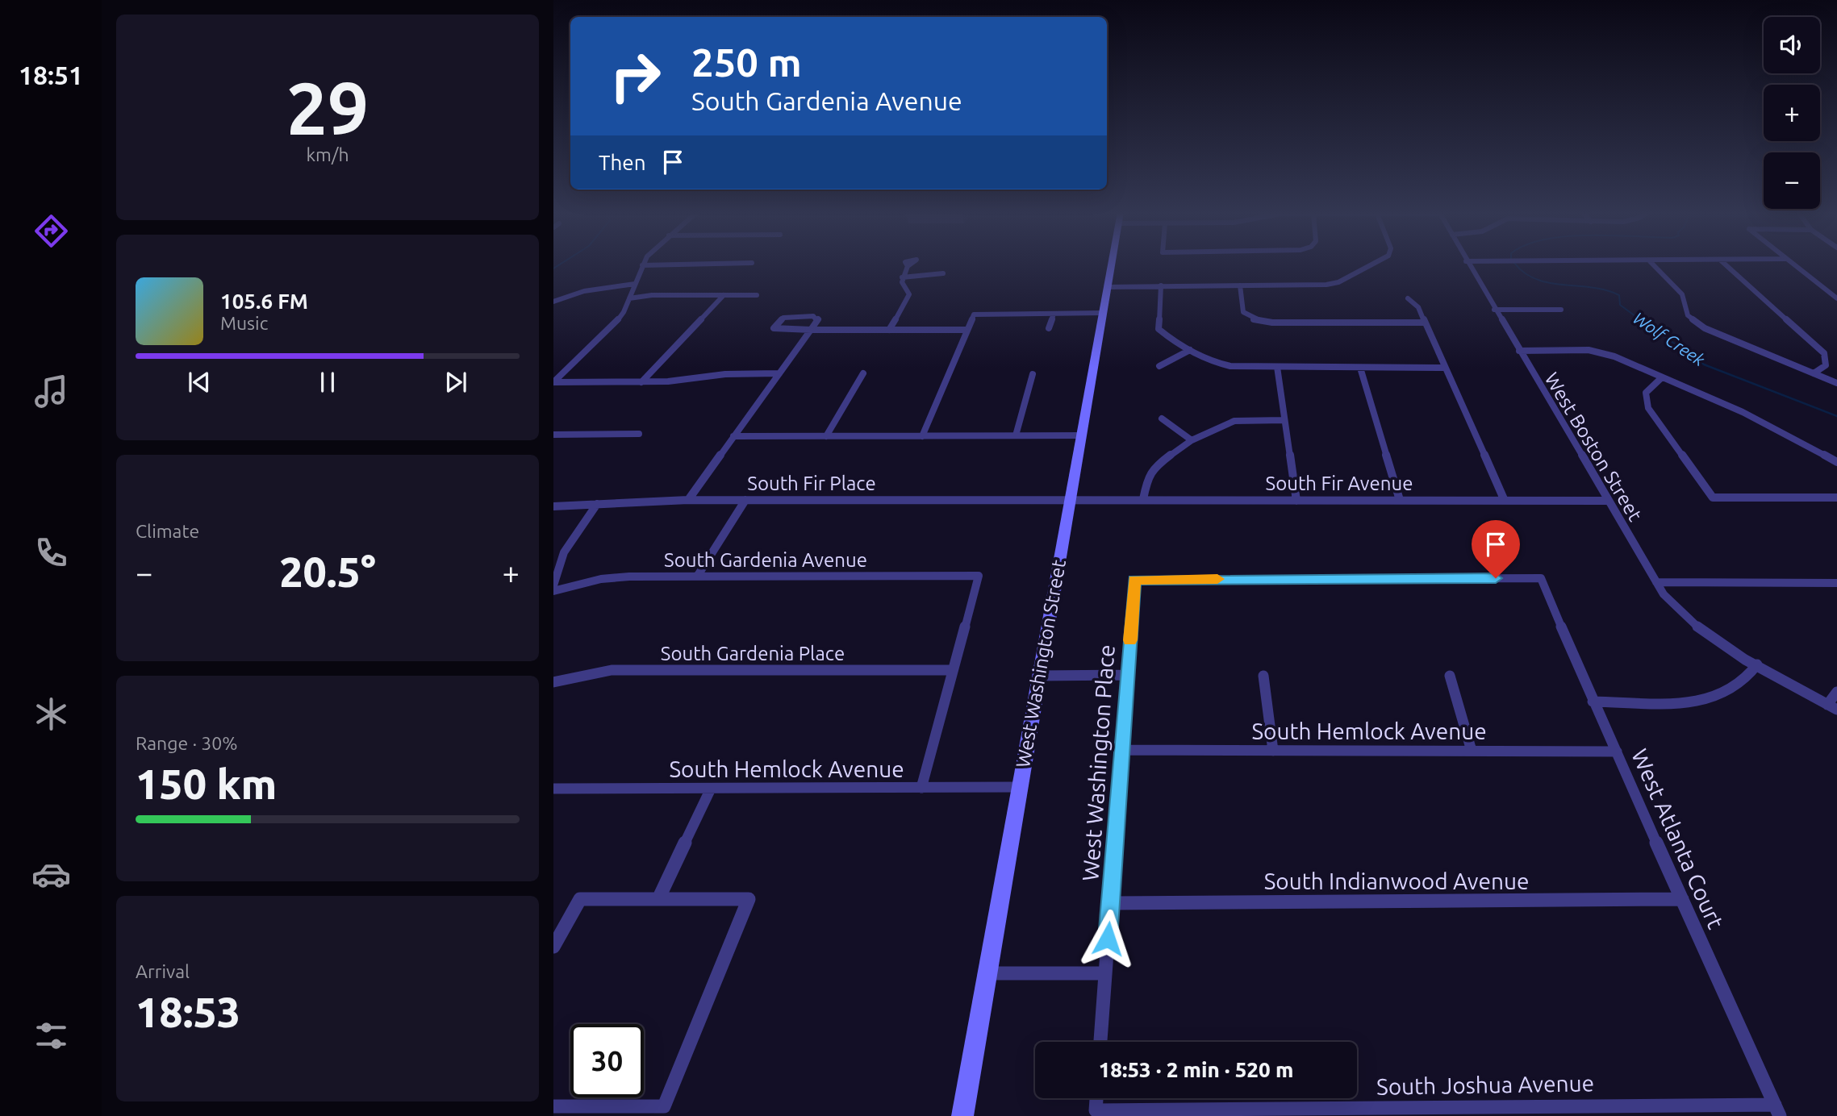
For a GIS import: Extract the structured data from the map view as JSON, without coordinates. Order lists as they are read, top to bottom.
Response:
{
  "streets": {
    "main road": ["West Washington Street"],
    "street": [
      "West Boston Street",
      "South Fir Place",
      "South Fir Avenue",
      "South Gardenia Avenue",
      "South Gardenia Place",
      "South Hemlock Avenue",
      "West Washington Place",
      "West Atlanta Court",
      "South Indianwood Avenue",
      "South Joshua Avenue"
    ]
  },
  "crossings": [
    ["West Boston Street", "South Fir Avenue"],
    ["South Fir Place", "South Fir Avenue"],
    ["South Fir Place", "West Washington Street"],
    ["South Fir Avenue", "West Washington Street"],
    ["South Gardenia Avenue", "South Gardenia Place"],
    ["West Washington Street", "South Hemlock Avenue"],
    ["South Hemlock Avenue", "West Washington Place"],
    ["South Hemlock Avenue", "West Atlanta Court"],
    ["West Washington Place", "West Atlanta Court"],
    ["West Washington Place", "South Indianwood Avenue"],
    ["West Atlanta Court", "South Indianwood Avenue"],
    ["West Atlanta Court", "South Joshua Avenue"]
  ],
  "water": ["Wolf Creek"],
  "page": {
    "tabs": "18:51",
    "tile": [
      ["29", "km/h"],
      "Climate",
      ["Range · 30%", "150 km"],
      ["Arrival", "18:53"]
    ],
    "map_buttons": ["+", "−"],
    "turn": ["250 m", "South Gardenia Avenue"],
    "then": "Then",
    "song": ["105.6 FM", "Music"],
    "heat": ["−", "20.5°", "+"],
    "limit": "30",
    "trip": "18:53 · 2 min · 520 m"
  }
}
